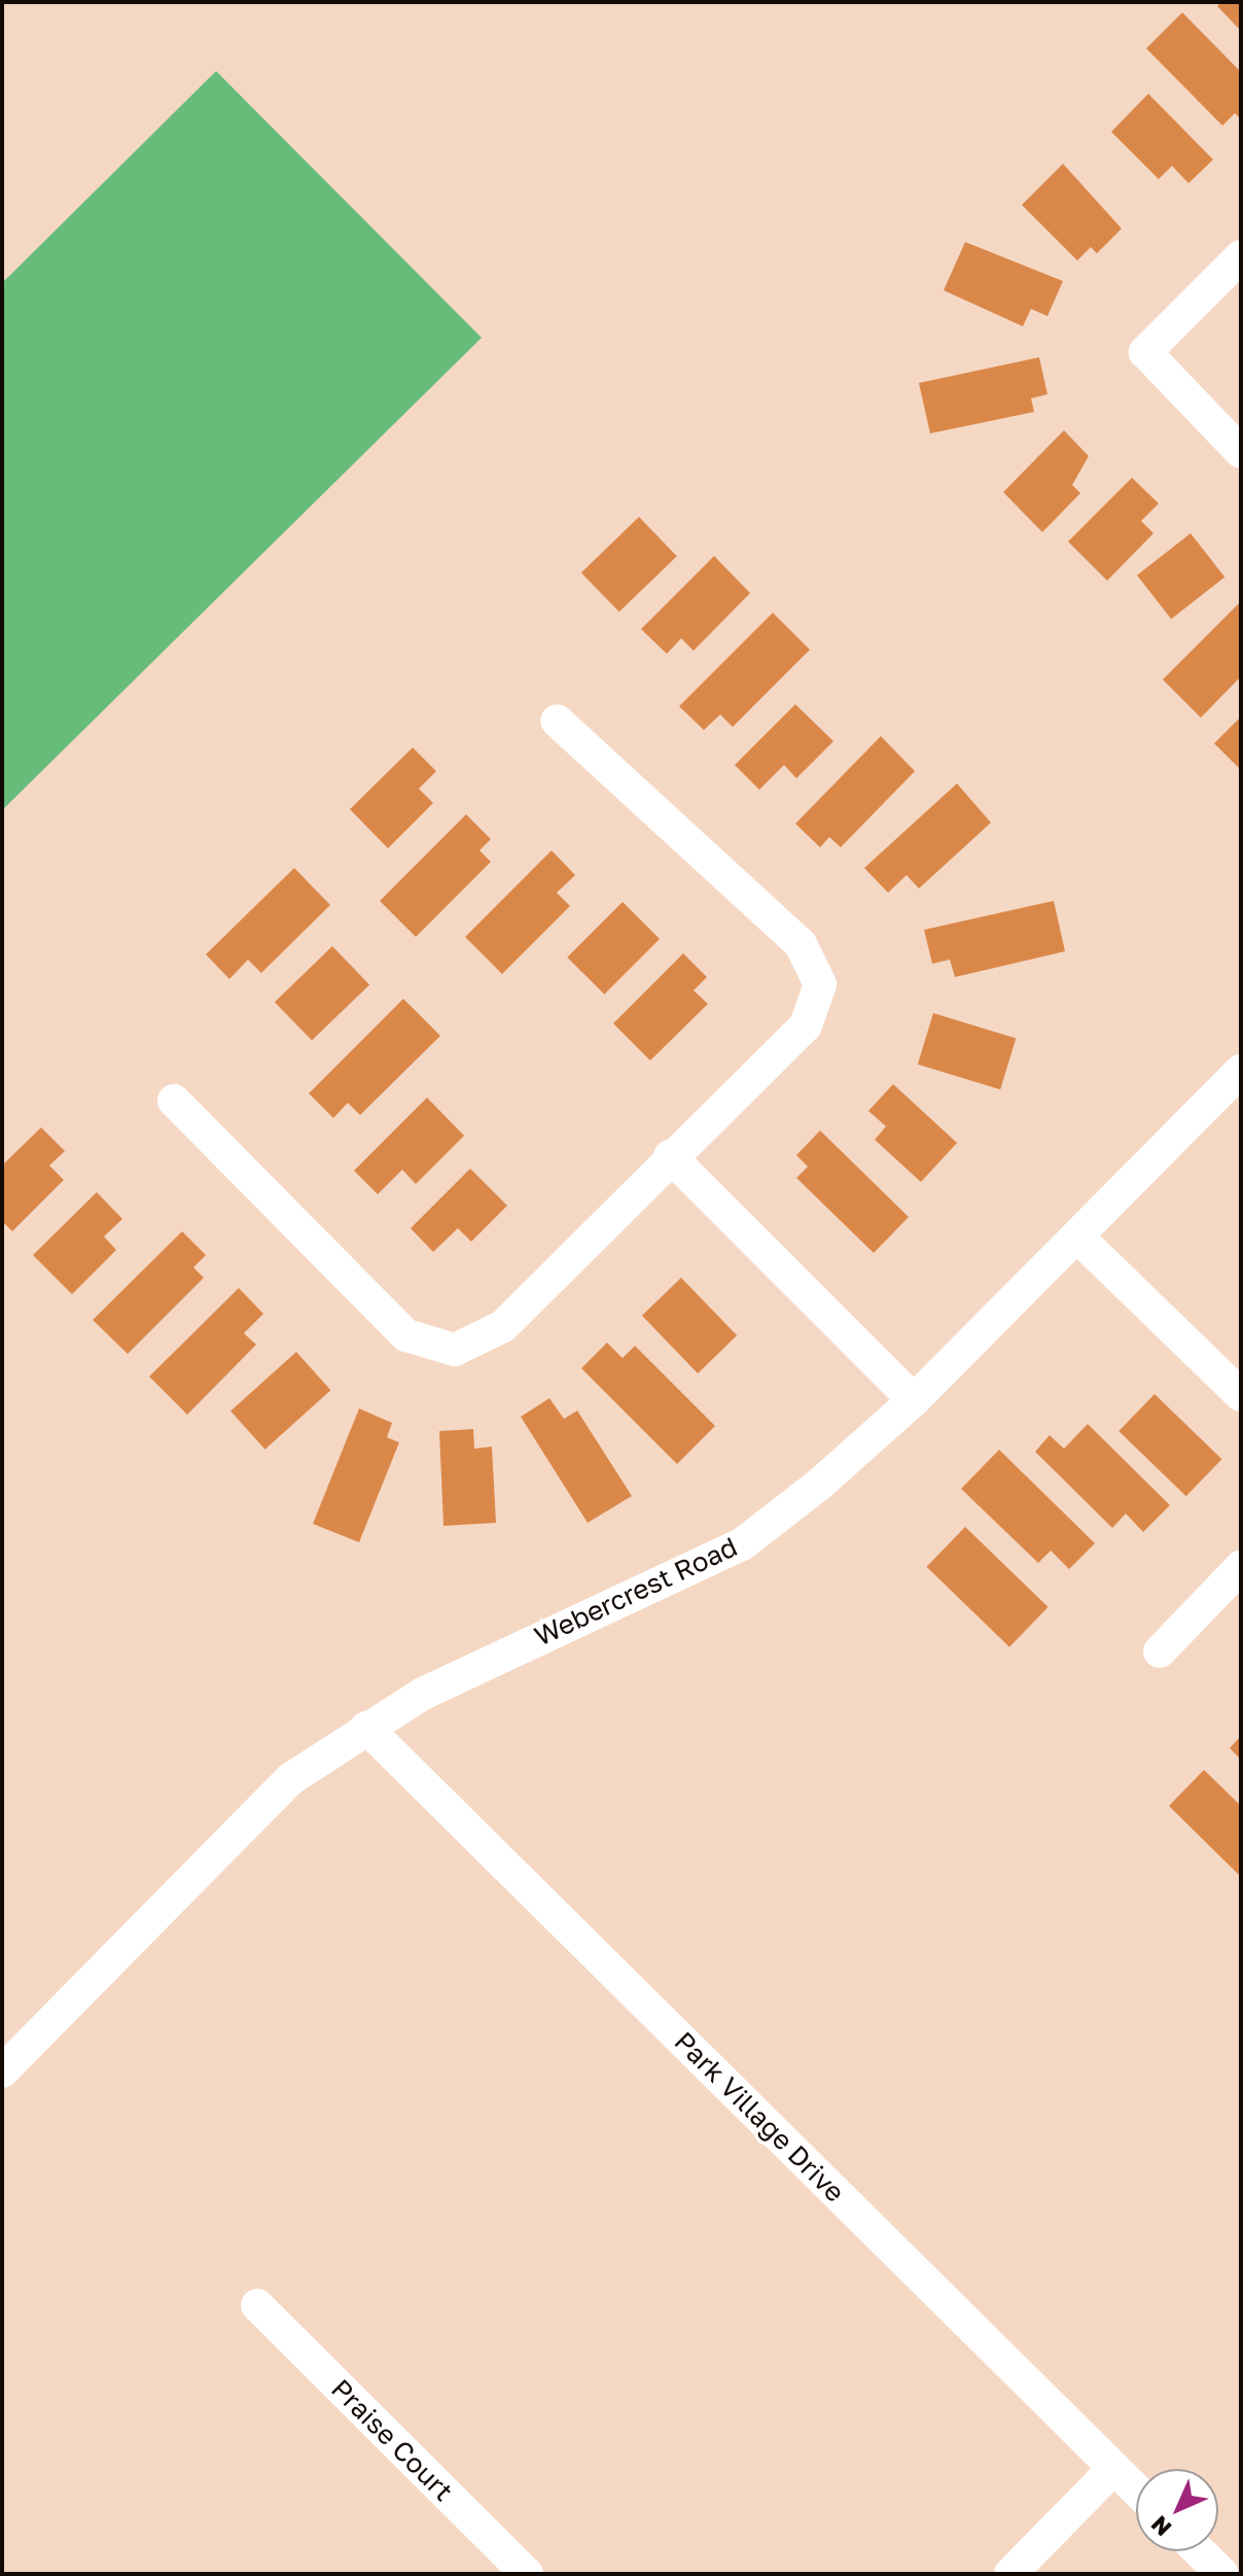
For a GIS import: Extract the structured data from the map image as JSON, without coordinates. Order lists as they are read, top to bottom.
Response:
{
  "streets": {
    "street": ["Webercrest Road", "Park Village Drive", "Praise Court"]
  },
  "crossings": [
    ["Webercrest Road", "Park Village Drive"]
  ],
  "north": "bottom left"
}
